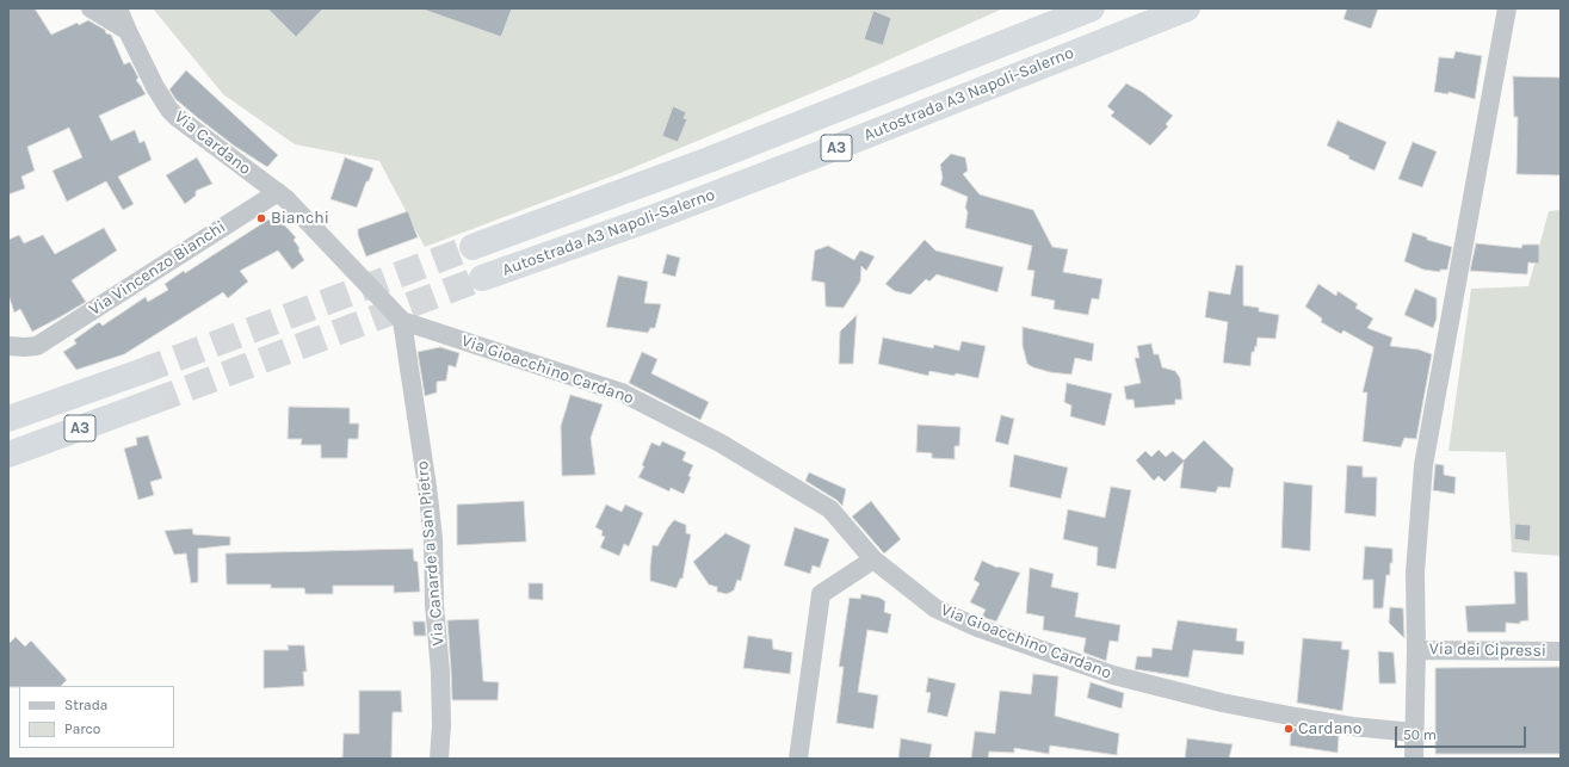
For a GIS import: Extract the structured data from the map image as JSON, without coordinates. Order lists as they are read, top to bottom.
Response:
{
  "streets": {
    "highway": ["Autostrada A3 Napoli-Salerno", "A3"],
    "street": [
      "Via Cardano",
      "Via Vincenzo Bianchi",
      "Via Gioacchino Cardano",
      "Via Canarde a San Pietro",
      "Via dei Cipressi"
    ]
  },
  "crossings": [
    ["Via Cardano", "Via Vincenzo Bianchi"],
    ["Via Cardano", "Via Gioacchino Cardano"],
    ["Via Cardano", "Via Canarde a San Pietro"],
    ["Via Gioacchino Cardano", "Via Canarde a San Pietro"]
  ],
  "places": ["Bianchi", "Cardano"],
  "legend": ["Strada", "Parco"],
  "scale_bar": "50 m"
}
